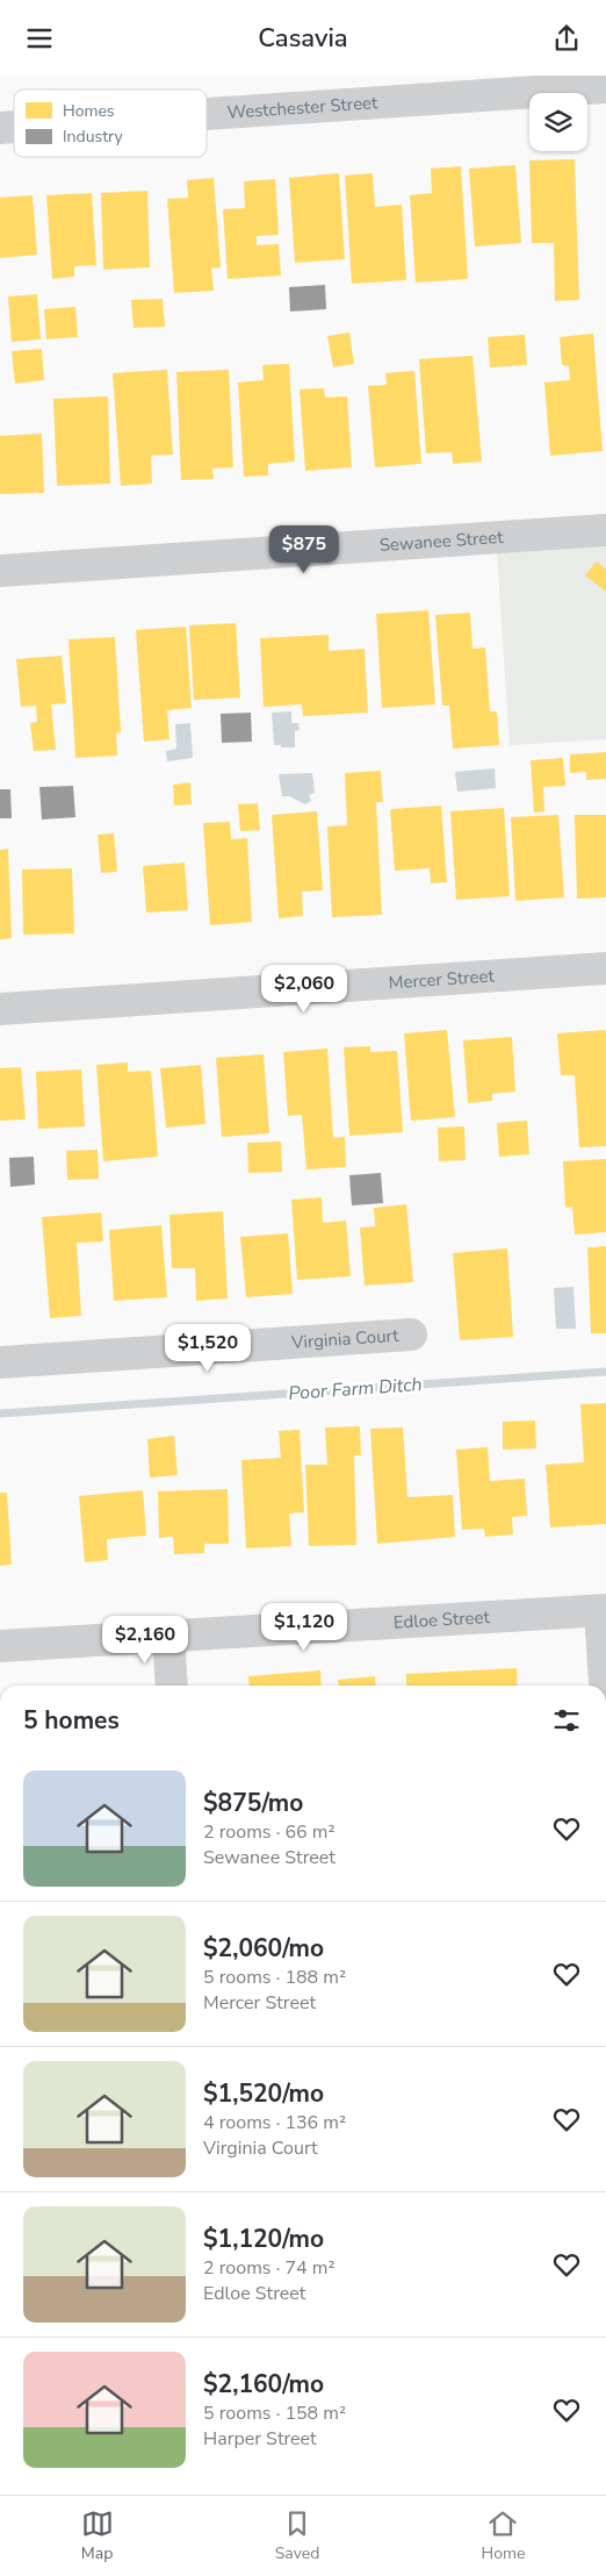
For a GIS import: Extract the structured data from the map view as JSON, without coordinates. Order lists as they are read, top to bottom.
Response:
{
  "streets": {
    "street": [
      "Westchester Street",
      "Sewanee Street",
      "Mercer Street",
      "Virginia Court",
      "Edloe Street"
    ]
  },
  "water": ["Poor Farm Ditch"],
  "legend": ["Homes", "Industry"],
  "page": {
    "header": "Casavia",
    "price": [
      "$875",
      "$2,060",
      "$1,520",
      "$1,120",
      "$2,160"
    ],
    "heading": "5 homes",
    "list": [
      {
        "name": "$875/mo",
        "note": "2 rooms · 66 m² · Sewanee Street"
      },
      {
        "name": "$2,060/mo",
        "note": "5 rooms · 188 m² · Mercer Street"
      },
      {
        "name": "$1,520/mo",
        "note": "4 rooms · 136 m² · Virginia Court"
      },
      {
        "name": "$1,120/mo",
        "note": "2 rooms · 74 m² · Edloe Street"
      },
      {
        "name": "$2,160/mo",
        "note": "5 rooms · 158 m² · Harper Street"
      }
    ],
    "tabs": ["Map", "Saved", "Home"]
  }
}
